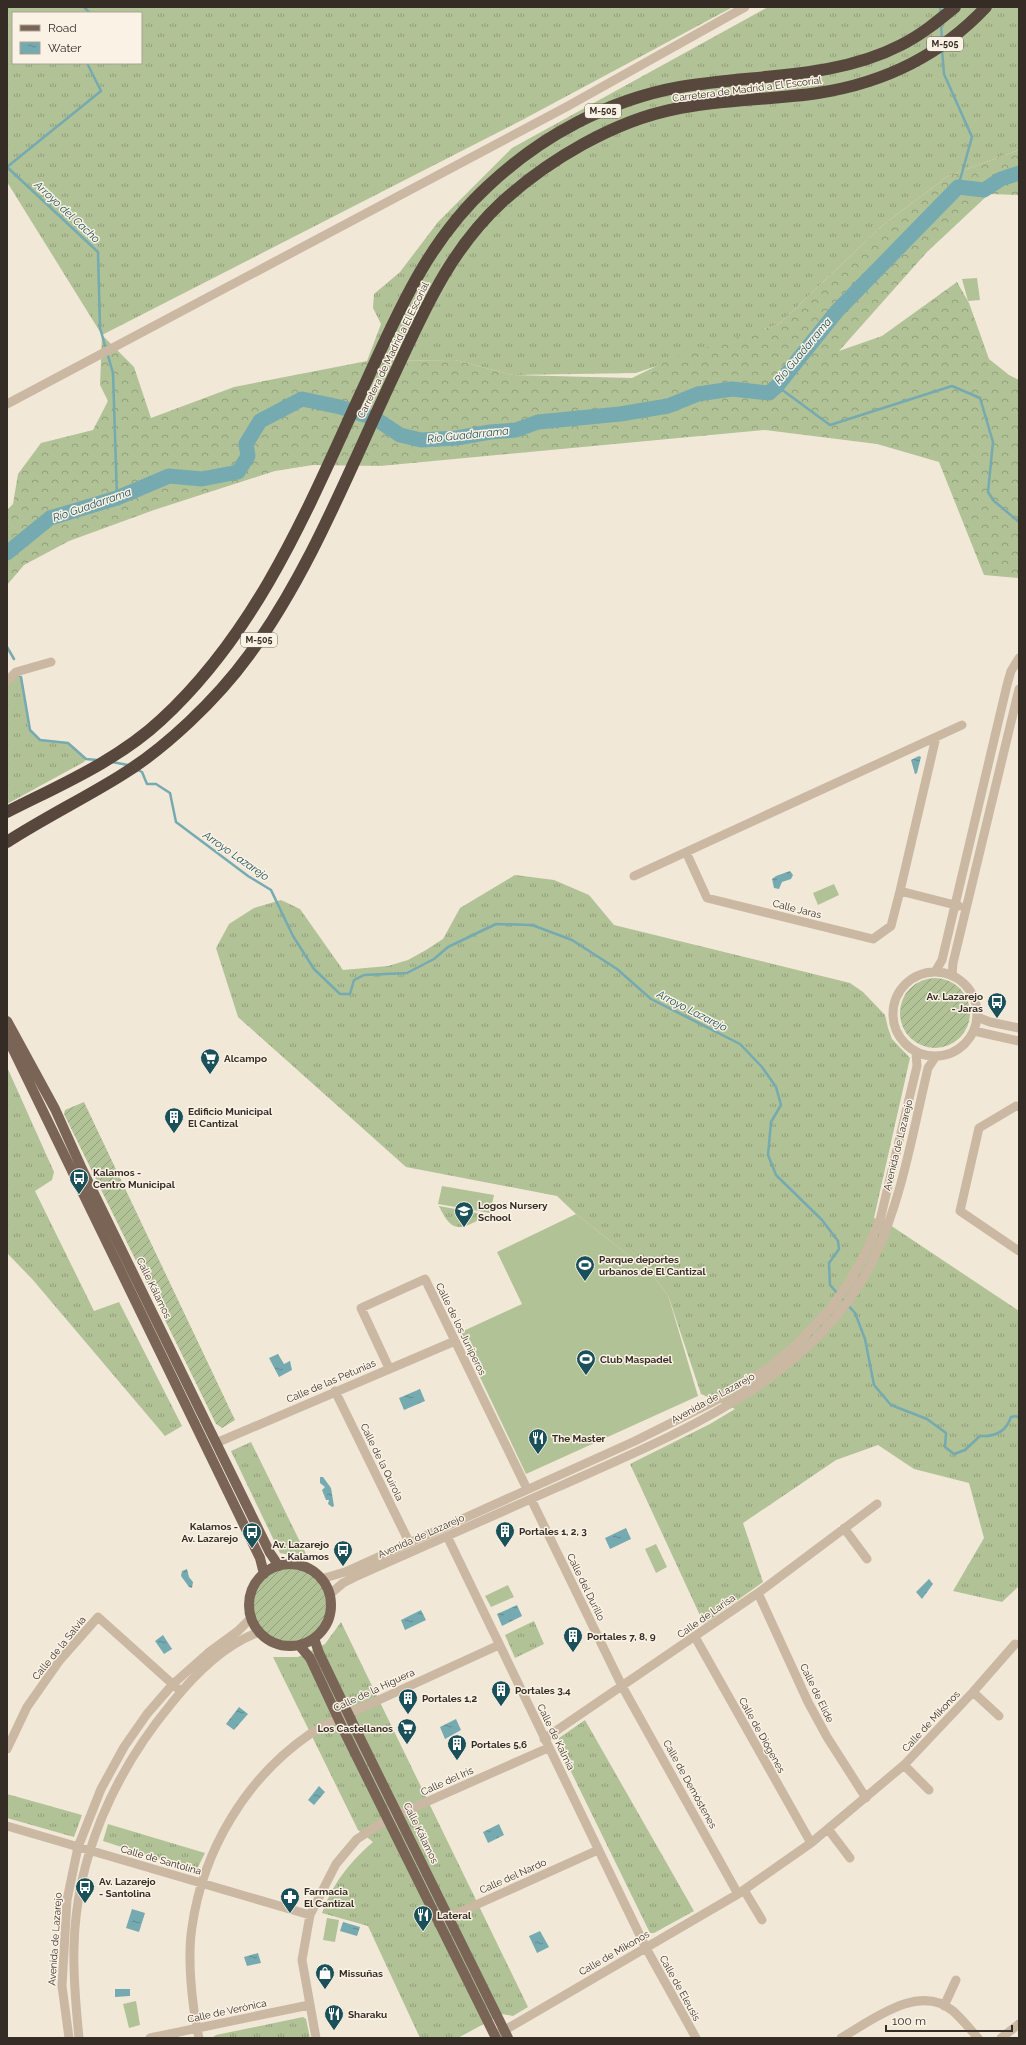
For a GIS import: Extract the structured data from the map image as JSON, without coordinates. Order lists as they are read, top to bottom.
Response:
{
  "streets": {
    "highway": ["M-505", "Carretera de Madrid a El Escorial"],
    "main road": ["Calle Kálamos"],
    "street": [
      "Calle Jaras",
      "Avenida de Lazarejo",
      "Calle de los Juníperos",
      "Calle de las Petunias",
      "Calle de la Quirola",
      "Calle del Durillo",
      "Calle de Larisa",
      "Calle de la Salvia",
      "Calle de la Higuera",
      "Calle de Elide",
      "Calle de Mikonos",
      "Calle de Diógenes",
      "Calle de Kalmia",
      "Calle del Iris",
      "Calle de Demóstenes",
      "Calle de Santolina",
      "Calle del Nardo",
      "Calle de Eleusis",
      "Calle de Verónica"
    ]
  },
  "crossings": [
    ["Avenida de Lazarejo", "Calle Kálamos"],
    ["Avenida de Lazarejo", "Calle de los Juníperos"],
    ["Avenida de Lazarejo", "Calle de la Quirola"],
    ["Avenida de Lazarejo", "Calle del Durillo"],
    ["Avenida de Lazarejo", "Calle de la Salvia"],
    ["Avenida de Lazarejo", "Calle de Kalmia"],
    ["Avenida de Lazarejo", "Calle de Santolina"],
    ["Calle Kálamos", "Calle de las Petunias"],
    ["Calle Kálamos", "Calle de la Higuera"],
    ["Calle Kálamos", "Calle de Mikonos"],
    ["Calle Kálamos", "Calle del Iris"],
    ["Calle Kálamos", "Calle del Nardo"],
    ["Calle de los Juníperos", "Calle de las Petunias"],
    ["Calle de las Petunias", "Calle de la Quirola"],
    ["Calle del Durillo", "Calle de Larisa"],
    ["Calle del Durillo", "Calle de Demóstenes"],
    ["Calle de Larisa", "Calle de Elide"],
    ["Calle de Larisa", "Calle de Diógenes"],
    ["Calle de Larisa", "Calle de Kalmia"],
    ["Calle de Larisa", "Calle de Demóstenes"],
    ["Calle de la Higuera", "Calle de Kalmia"],
    ["Calle de la Higuera", "Calle de Santolina"],
    ["Calle de la Higuera", "Calle de Verónica"],
    ["Calle de Elide", "Calle de Mikonos"],
    ["Calle de Mikonos", "Calle de Diógenes"],
    ["Calle de Mikonos", "Calle de Kalmia"],
    ["Calle de Mikonos", "Calle de Demóstenes"],
    ["Calle de Mikonos", "Calle de Eleusis"],
    ["Calle de Kalmia", "Calle del Iris"],
    ["Calle de Kalmia", "Calle del Nardo"],
    ["Calle de Kalmia", "Calle de Eleusis"],
    ["Calle del Iris", "Calle de Santolina"],
    ["Calle del Iris", "Calle de Verónica"]
  ],
  "water": ["Arroyo del Cacho", "Río Guadarrama", "Arroyo Lazarejo"],
  "places": {
    "bus stop": [
      "Av. Lazarejo - Jaras",
      "Kalamos - Centro Municipal",
      "Kalamos - Av. Lazarejo",
      "Av. Lazarejo - Kalamos",
      "Av. Lazarejo - Santolina"
    ],
    "supermarket": ["Alcampo", "Los Castellanos"],
    "building": [
      "Edificio Municipal El Cantizal",
      "Portales 1, 2, 3",
      "Portales 7, 8, 9",
      "Portales 3,4",
      "Portales 1,2",
      "Portales 5,6"
    ],
    "school or university": ["Logos Nursery School"],
    "sports": ["Parque deportes urbanos de El Cantizal", "Club Maspadel"],
    "restaurant": ["The Master", "Lateral", "Sharaku"],
    "pharmacy": ["Farmacia El Cantizal"],
    "shop": ["Missuñas"]
  },
  "legend": ["Road", "Water"],
  "scale_bar": "100 m"
}
